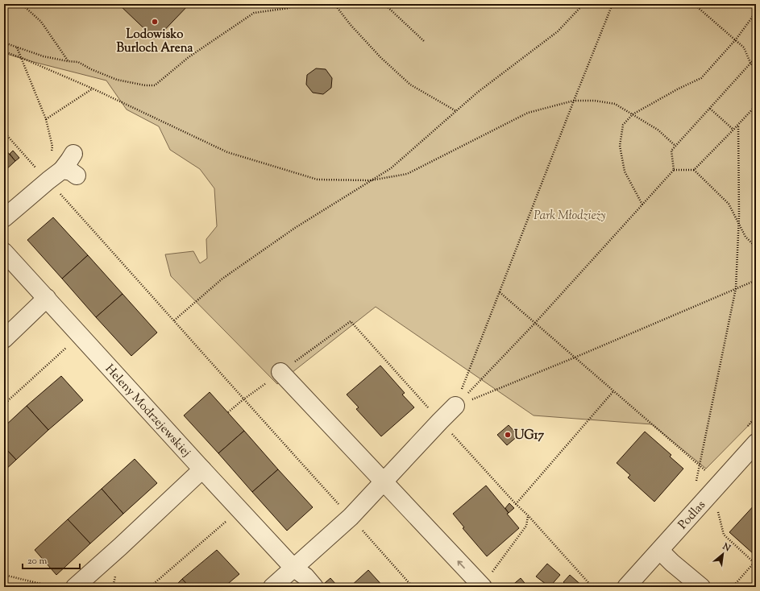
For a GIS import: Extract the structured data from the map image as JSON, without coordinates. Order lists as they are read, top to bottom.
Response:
{
  "streets": {
    "street": ["Heleny Modrzejewskiej", "Podlas"]
  },
  "parks": ["Park Młodzieży"],
  "places": ["Lodowisko Burloch Arena", "UG17"],
  "scale_bar": "20 m",
  "north": "top right"
}
